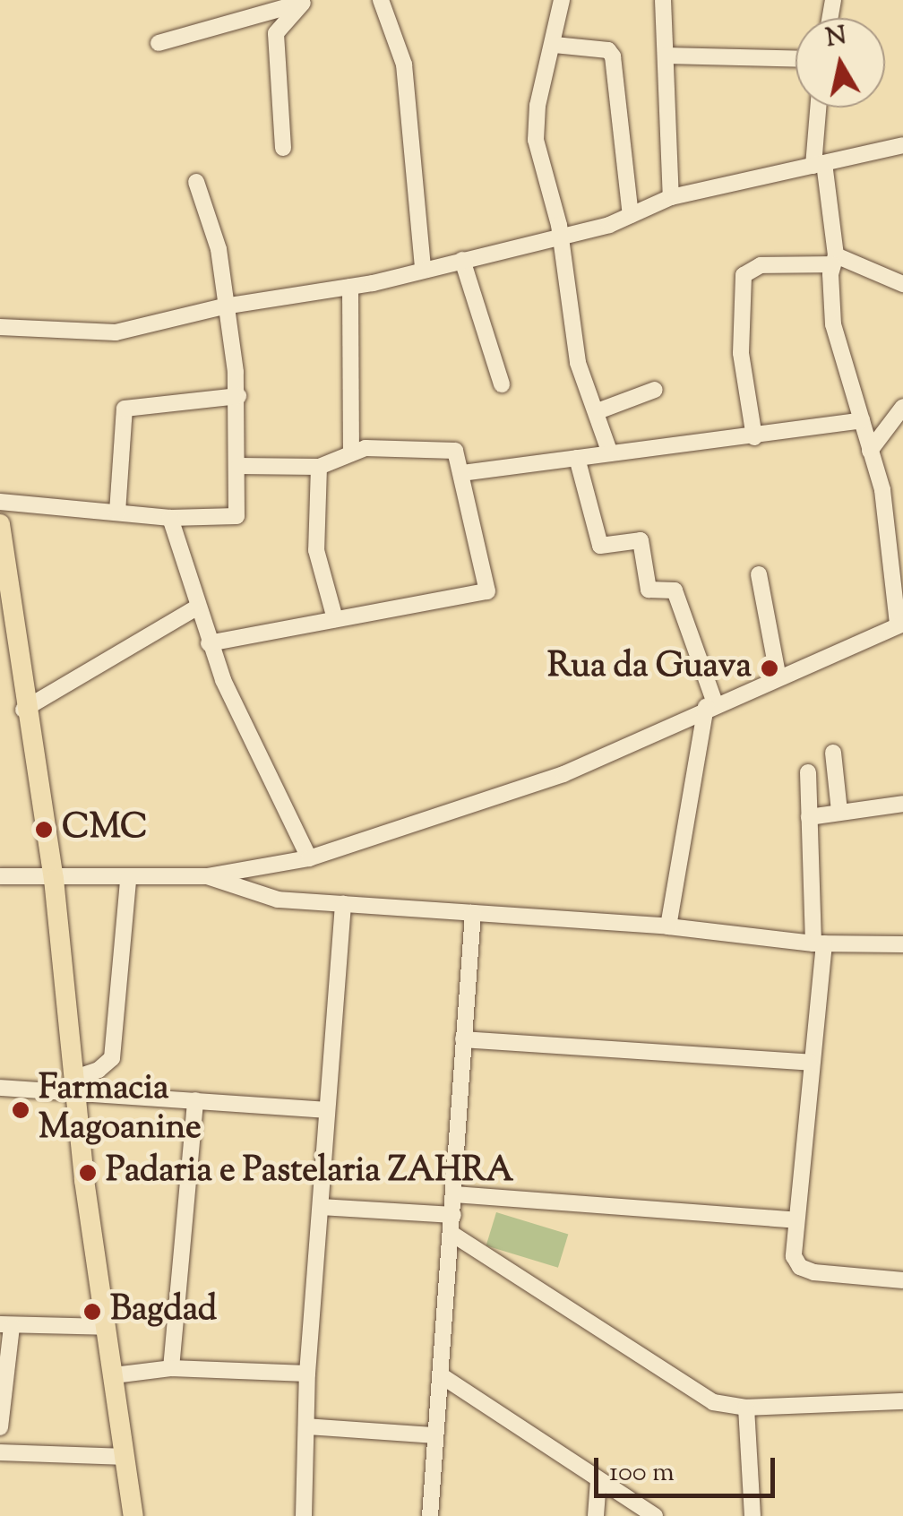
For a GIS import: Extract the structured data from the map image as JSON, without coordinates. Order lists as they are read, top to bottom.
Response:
{
  "places": [
    "Rua da Guava",
    "CMC",
    "Farmacia Magoanine",
    "Padaria e Pastelaria ZAHRA",
    "Bagdad"
  ],
  "scale_bar": "100 m",
  "north": "top"
}
